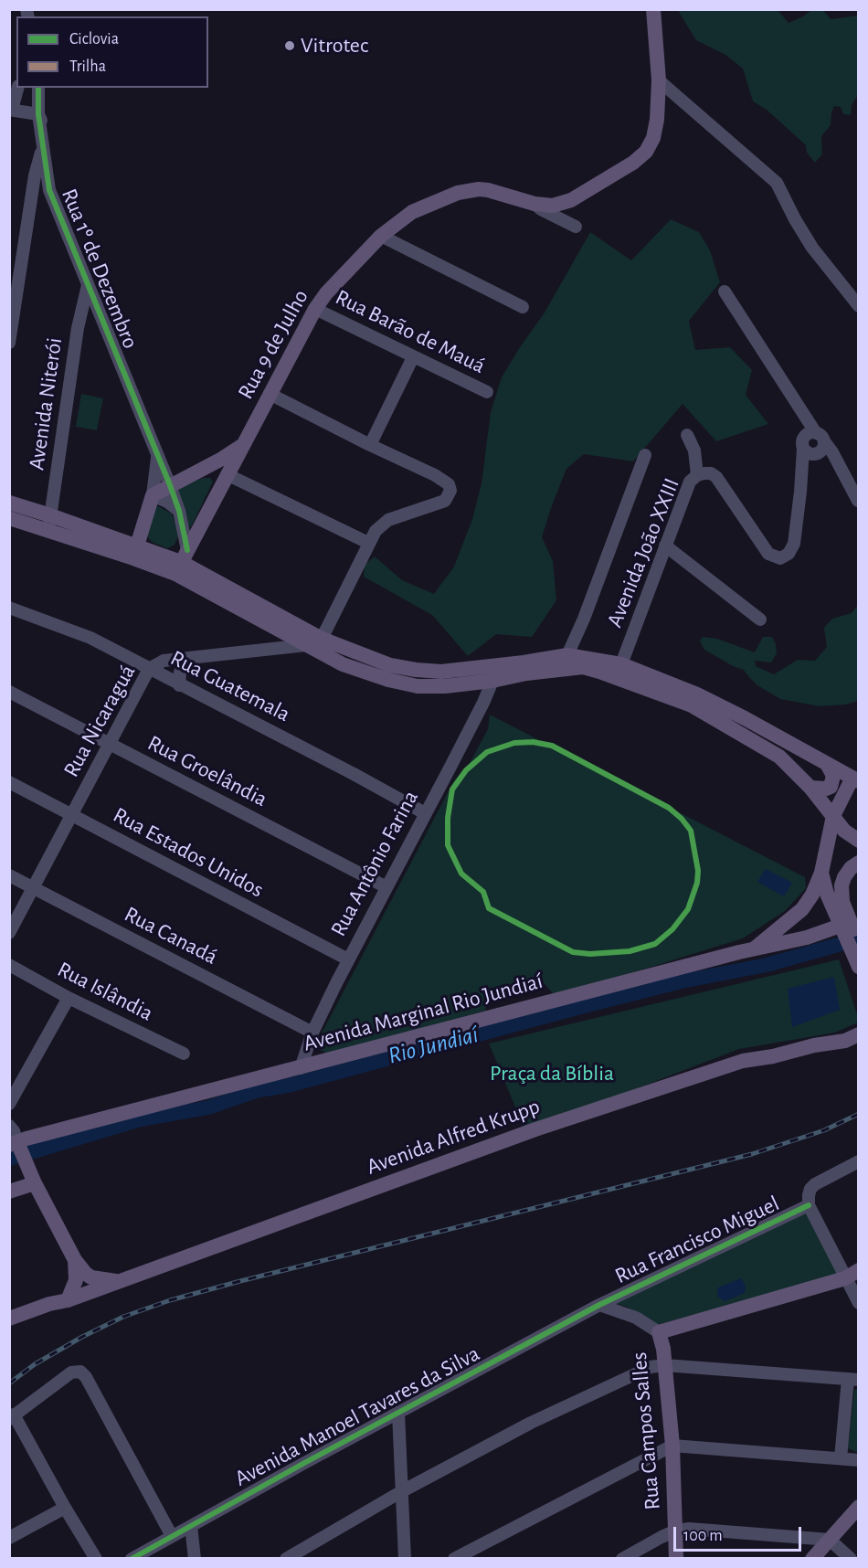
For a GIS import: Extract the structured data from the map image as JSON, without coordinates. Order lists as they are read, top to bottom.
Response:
{
  "streets": {
    "main road": [
      "Rua 9 de Julho",
      "Avenida Marginal Rio Jundiaí",
      "Avenida Alfred Krupp",
      "Rua Campos Salles"
    ],
    "street": [
      "Rua 1º de Dezembro",
      "Rua Barão de Mauá",
      "Avenida Niterói",
      "Avenida João XXIII",
      "Rua Guatemala",
      "Rua Nicaraguá",
      "Rua Groelândia",
      "Rua Estados Unidos",
      "Rua Antônio Farina",
      "Rua Canadá",
      "Rua Islândia",
      "Rua Francisco Miguel",
      "Avenida Manoel Tavares da Silva"
    ]
  },
  "crossings": [
    ["Rua 1º de Dezembro", "Rua 9 de Julho"],
    ["Rua 1º de Dezembro", "Avenida Niterói"],
    ["Rua Barão de Mauá", "Rua 9 de Julho"],
    ["Rua Guatemala", "Rua Nicaraguá"],
    ["Rua Guatemala", "Rua Antônio Farina"],
    ["Rua Nicaraguá", "Rua Groelândia"],
    ["Rua Nicaraguá", "Rua Estados Unidos"],
    ["Rua Nicaraguá", "Rua Canadá"],
    ["Rua Groelândia", "Rua Antônio Farina"],
    ["Rua Estados Unidos", "Rua Antônio Farina"],
    ["Rua Antônio Farina", "Rua Canadá"],
    ["Rua Antônio Farina", "Avenida Marginal Rio Jundiaí"],
    ["Rua Francisco Miguel", "Avenida Manoel Tavares da Silva"],
    ["Rua Francisco Miguel", "Rua Campos Salles"],
    ["Avenida Manoel Tavares da Silva", "Rua Campos Salles"]
  ],
  "water": ["Rio Jundiaí"],
  "parks": ["Praça da Bíblia"],
  "places": ["Vitrotec"],
  "legend": ["Ciclovia", "Trilha"],
  "scale_bar": "100 m"
}
